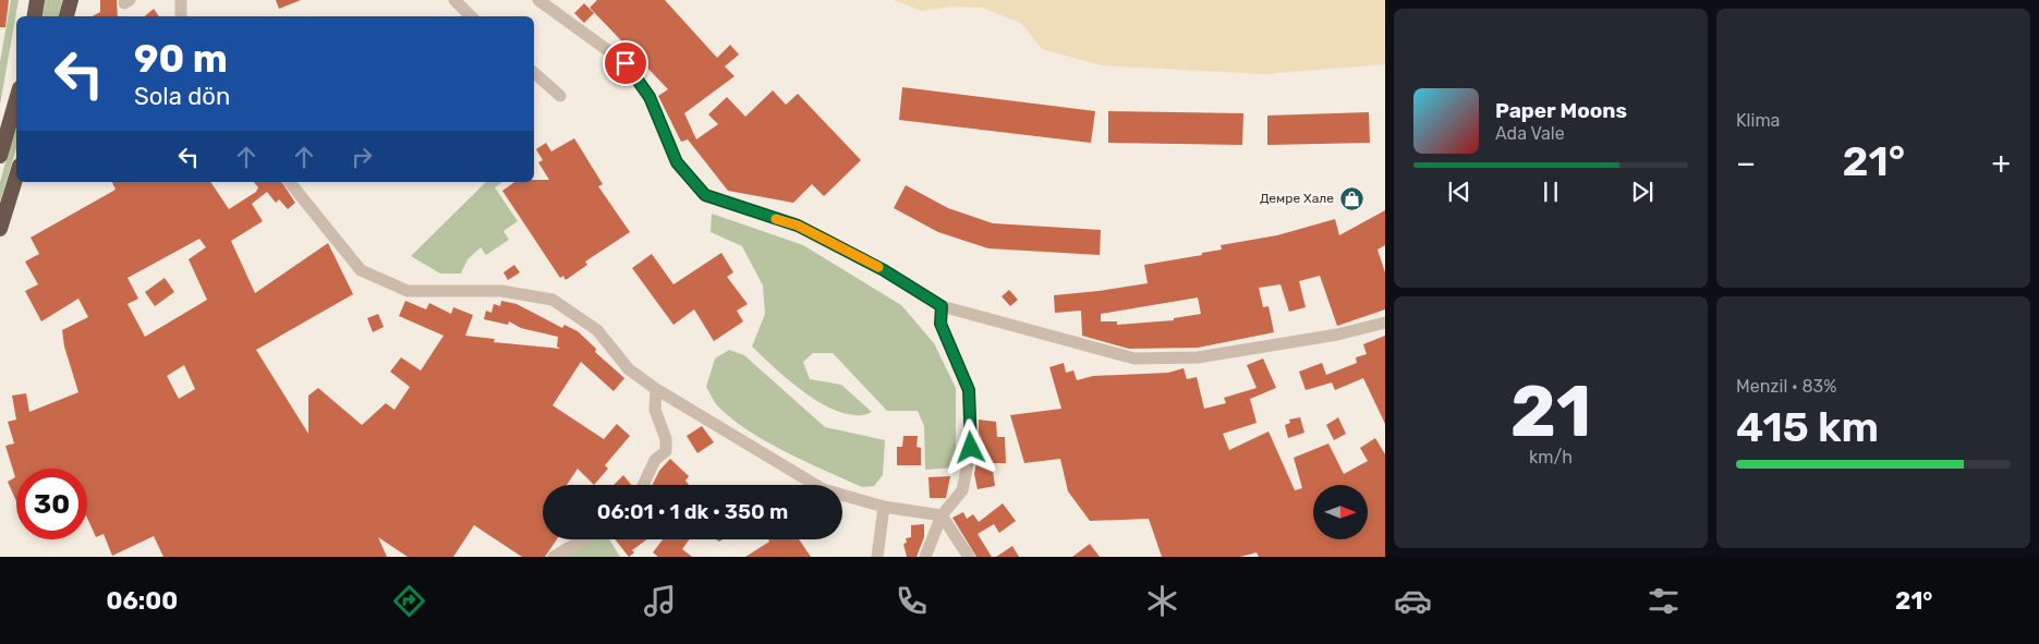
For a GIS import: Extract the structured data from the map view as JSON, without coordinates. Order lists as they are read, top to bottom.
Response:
{
  "places": {
    "shop": ["Демре Хале"]
  },
  "north": "right",
  "page": {
    "tile": [
      "Klima",
      ["21", "km/h"],
      ["Menzil · 83%", "415 km"]
    ],
    "turn": ["90 m", "Sola dön"],
    "song": ["Paper Moons", "Ada Vale"],
    "heat": ["−", "21°", "+"],
    "limit": "30",
    "trip": "06:01 · 1 dk · 350 m",
    "tabs": ["06:00", "21°"]
  }
}
